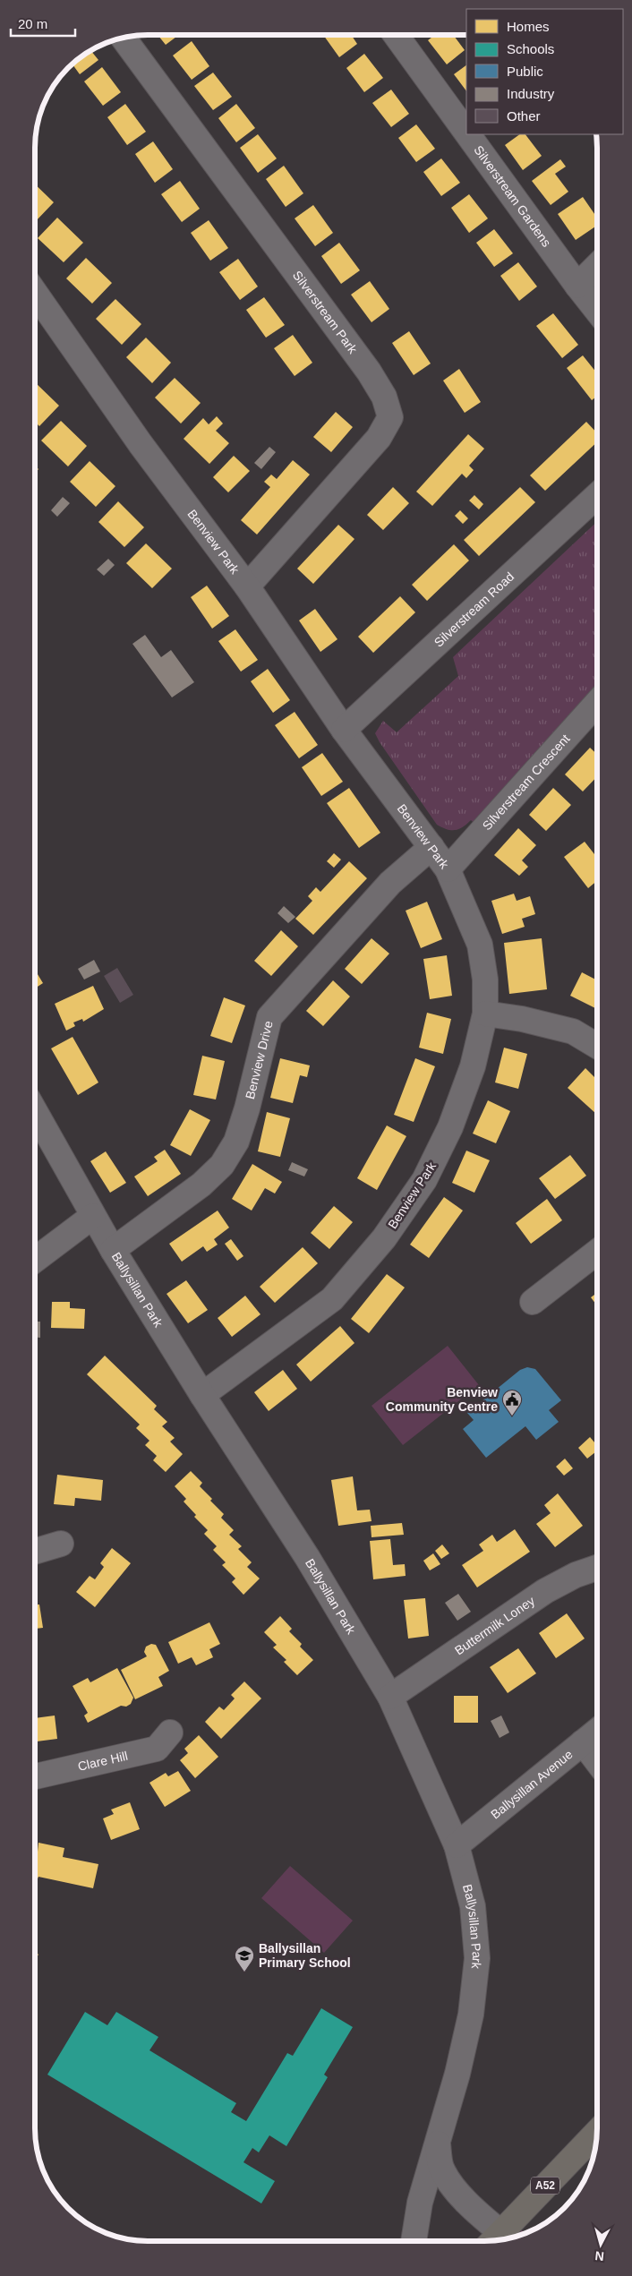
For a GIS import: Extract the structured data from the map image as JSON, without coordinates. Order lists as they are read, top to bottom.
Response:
{
  "streets": {
    "main road": ["A52"],
    "street": [
      "Silverstream Gardens",
      "Silverstream Park",
      "Benview Park",
      "Silverstream Road",
      "Silverstream Crescent",
      "Benview Drive",
      "Ballysillan Park",
      "Buttermilk Loney",
      "Clare Hill",
      "Ballysillan Avenue"
    ]
  },
  "crossings": [
    ["Silverstream Park", "Benview Park"],
    ["Benview Park", "Silverstream Road"],
    ["Benview Park", "Silverstream Crescent"],
    ["Benview Park", "Benview Drive"],
    ["Benview Park", "Ballysillan Park"],
    ["Benview Drive", "Ballysillan Park"],
    ["Ballysillan Park", "Buttermilk Loney"],
    ["Ballysillan Park", "Ballysillan Avenue"],
    ["Ballysillan Park", "A52"]
  ],
  "places": {
    "public building": ["Benview Community Centre"],
    "school or university": ["Ballysillan Primary School"]
  },
  "legend": [
    "Homes",
    "Schools",
    "Public",
    "Industry",
    "Other"
  ],
  "scale_bar": "20 m",
  "north": "bottom"
}
